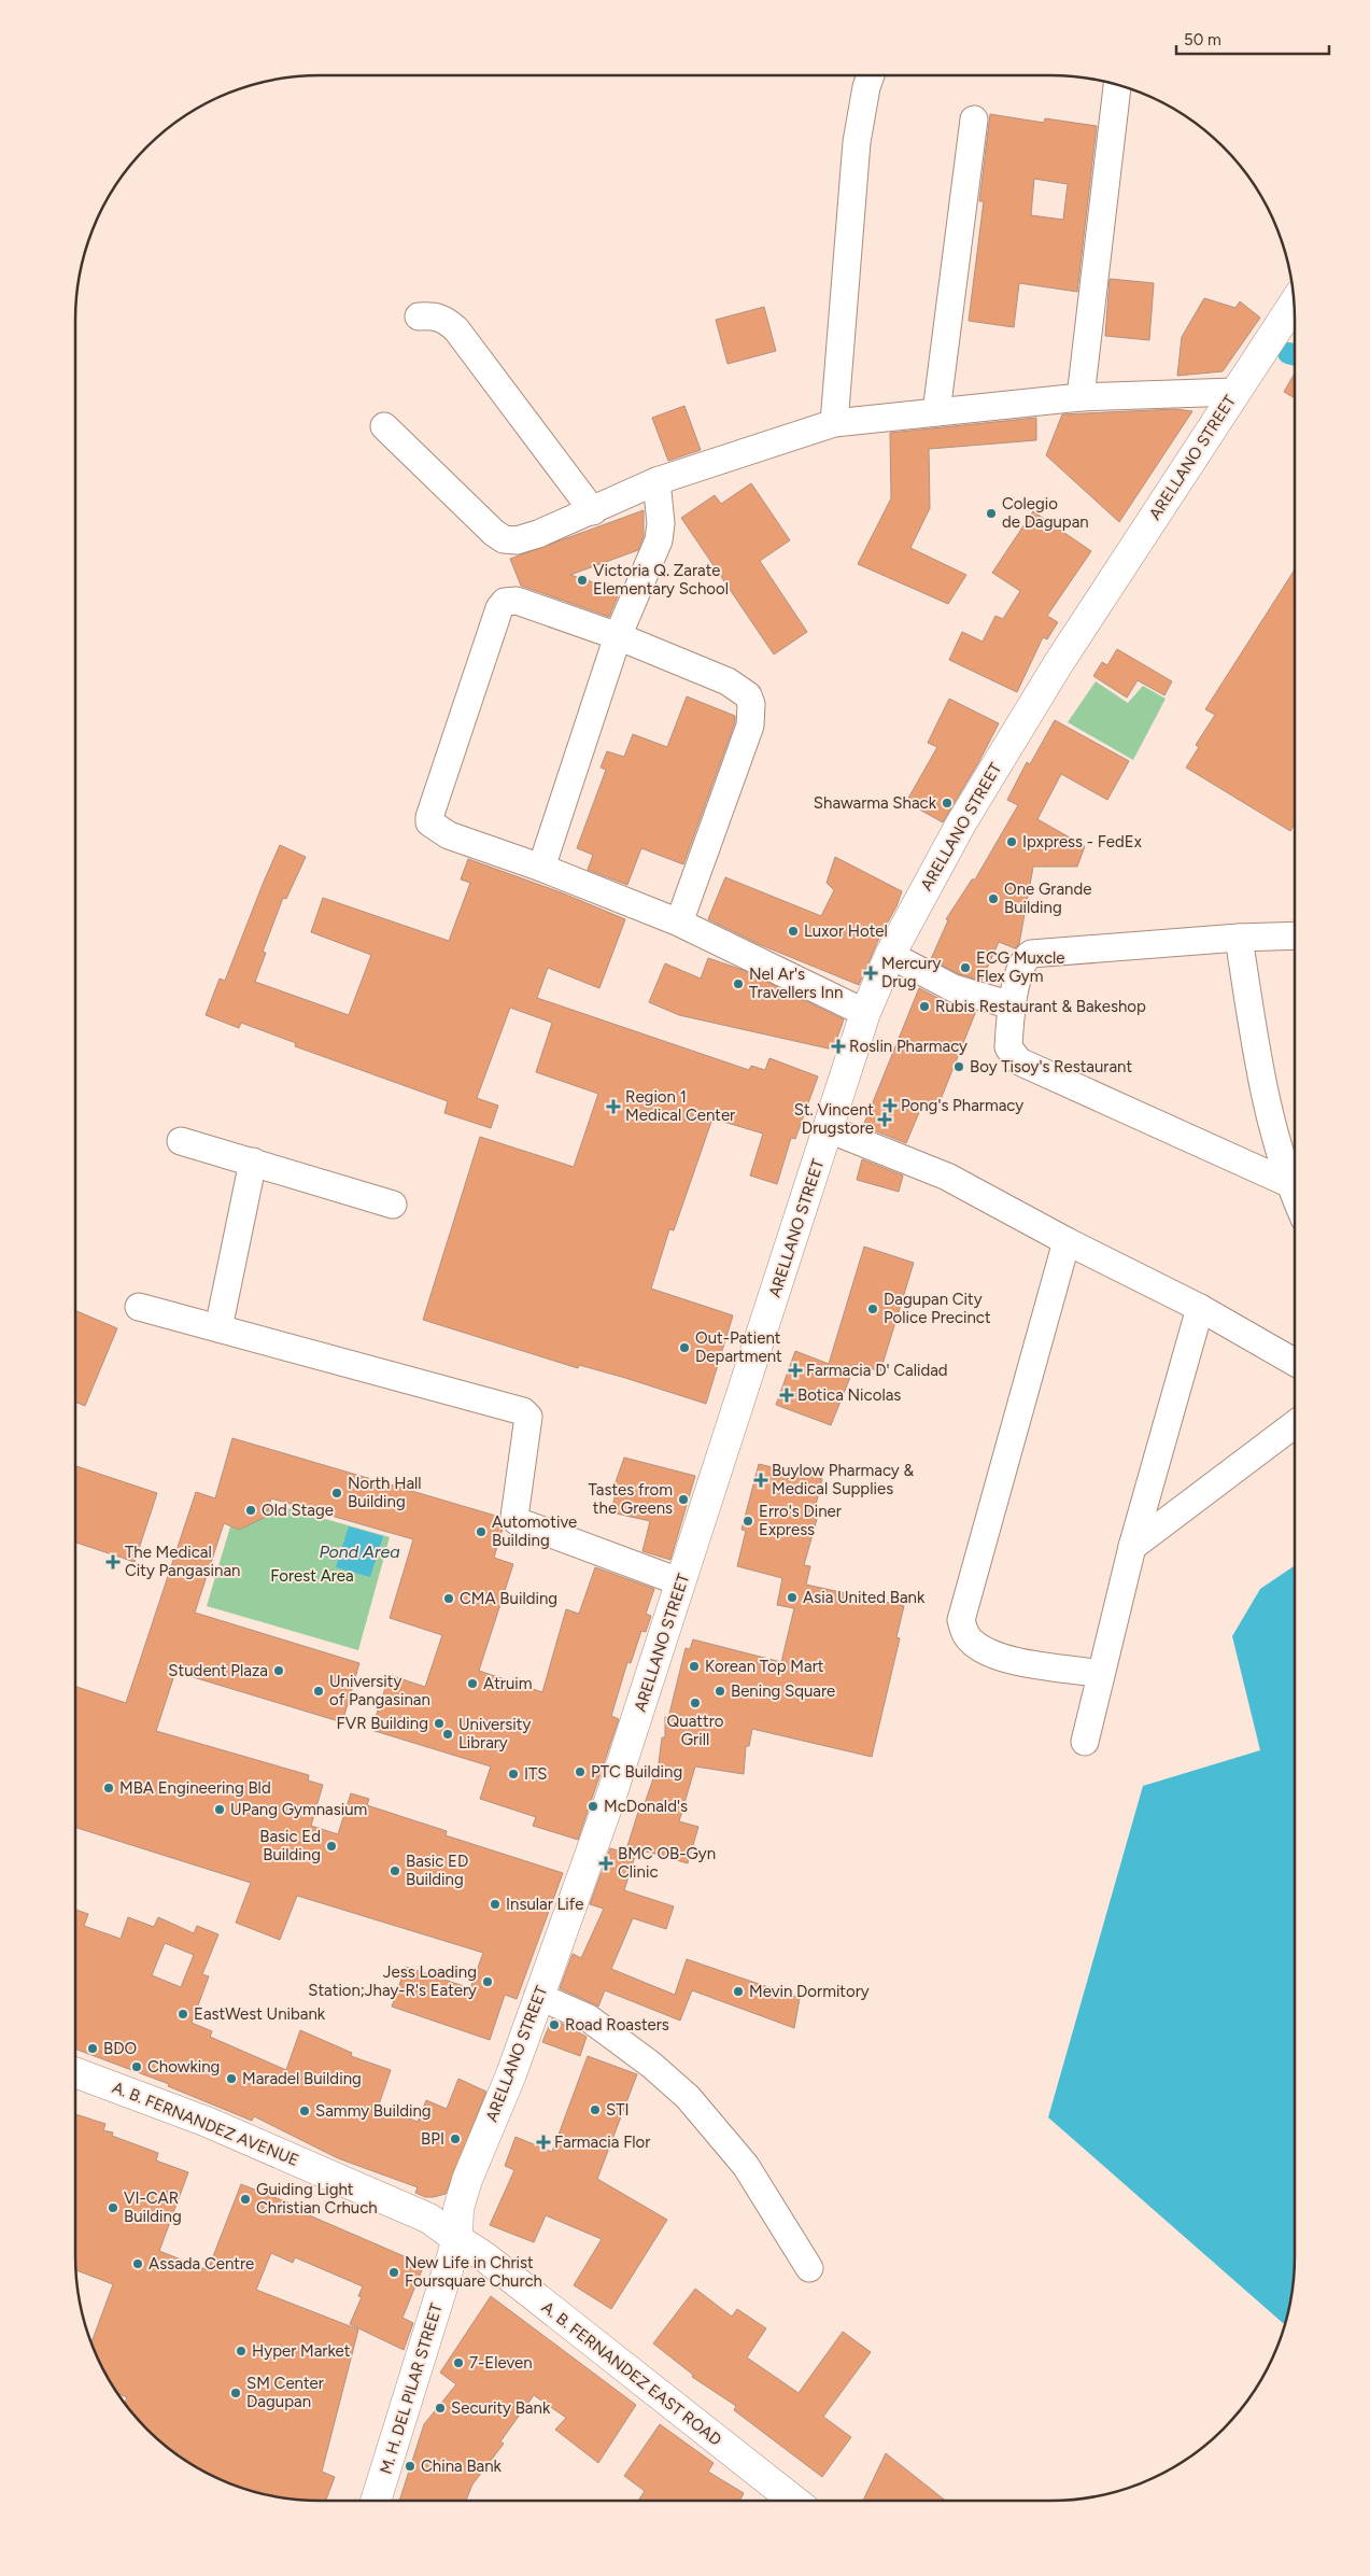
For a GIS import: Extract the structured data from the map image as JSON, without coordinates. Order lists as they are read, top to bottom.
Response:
{
  "streets": {
    "main road": [
      "ARELLANO STREET",
      "A. B. FERNANDEZ AVENUE",
      "A. B. FERNANDEZ EAST ROAD",
      "M. H. DEL PILAR STREET"
    ]
  },
  "crossings": [
    ["ARELLANO STREET", "A. B. FERNANDEZ AVENUE"],
    ["ARELLANO STREET", "A. B. FERNANDEZ EAST ROAD"],
    ["ARELLANO STREET", "M. H. DEL PILAR STREET"],
    ["A. B. FERNANDEZ AVENUE", "A. B. FERNANDEZ EAST ROAD"],
    ["A. B. FERNANDEZ AVENUE", "M. H. DEL PILAR STREET"],
    ["A. B. FERNANDEZ EAST ROAD", "M. H. DEL PILAR STREET"]
  ],
  "water": ["Pond Area"],
  "parks": ["Forest Area"],
  "places": {
    "other": [
      "Colegio de Dagupan",
      "Victoria Q. Zarate Elementary School",
      "Shawarma Shack",
      "Ipxpress - FedEx",
      "One Grande Building",
      "Luxor Hotel",
      "ECG Muxcle Flex Gym",
      "Nel Ar's Travellers Inn",
      "Rubis Restaurant & Bakeshop",
      "Boy Tisoy's Restaurant",
      "Dagupan City Police Precinct",
      "Out-Patient Department",
      "North Hall Building",
      "Tastes from the Greens",
      "Old Stage",
      "Erro's Diner Express",
      "Automotive Building",
      "Asia United Bank",
      "CMA Building",
      "Korean Top Mart",
      "Student Plaza",
      "Atruim",
      "University of Pangasinan",
      "Bening Square",
      "Quattro Grill",
      "FVR Building",
      "University Library",
      "PTC Building",
      "ITS",
      "MBA Engineering Bld",
      "McDonald's",
      "UPang Gymnasium",
      "Basic Ed Building",
      "Basic ED Building",
      "Insular Life",
      "Jess Loading Station;Jhay-R's Eatery",
      "Mevin Dormitory",
      "EastWest Unibank",
      "Road Roasters",
      "BDO",
      "Chowking",
      "Maradel Building",
      "STI",
      "Sammy Building",
      "BPI",
      "Guiding Light Christian Crhuch",
      "VI-CAR Building",
      "Assada Centre",
      "New Life in Christ Foursquare Church",
      "Hyper Market",
      "7-Eleven",
      "SM Center Dagupan",
      "Security Bank",
      "China Bank"
    ],
    "health": [
      "Mercury Drug",
      "Roslin Pharmacy",
      "Pong's Pharmacy",
      "Region 1 Medical Center",
      "St. Vincent Drugstore",
      "Farmacia D' Calidad",
      "Botica Nicolas",
      "Buylow Pharmacy & Medical Supplies",
      "The Medical City Pangasinan",
      "BMC OB-Gyn Clinic",
      "Farmacia Flor"
    ]
  },
  "scale_bar": "50 m"
}
